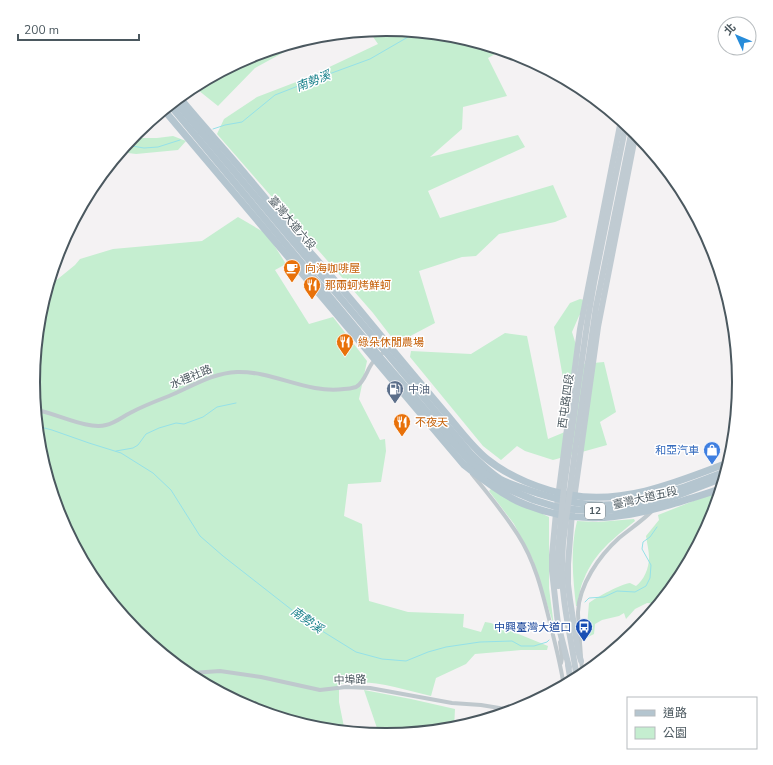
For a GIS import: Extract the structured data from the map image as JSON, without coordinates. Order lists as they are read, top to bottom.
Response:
{
  "streets": {
    "main road": ["臺灣大道六段", "臺灣大道五段", "12"],
    "street": ["水裡社路", "西屯路四段", "中埠路"]
  },
  "crossings": [
    ["臺灣大道六段", "水裡社路"],
    ["臺灣大道六段", "臺灣大道五段"],
    ["西屯路四段", "臺灣大道五段"]
  ],
  "water": ["南勢溪"],
  "places": {
    "cafe": ["向海咖啡屋"],
    "restaurant": ["那兩蚵烤鮮蚵", "綠朵休閒農場", "不夜天"],
    "fuel station": ["中油"],
    "shop": ["和亞汽車"],
    "bus stop": ["中興臺灣大道口"]
  },
  "legend": ["道路", "公園"],
  "scale_bar": "200 m",
  "north": "top left"
}
